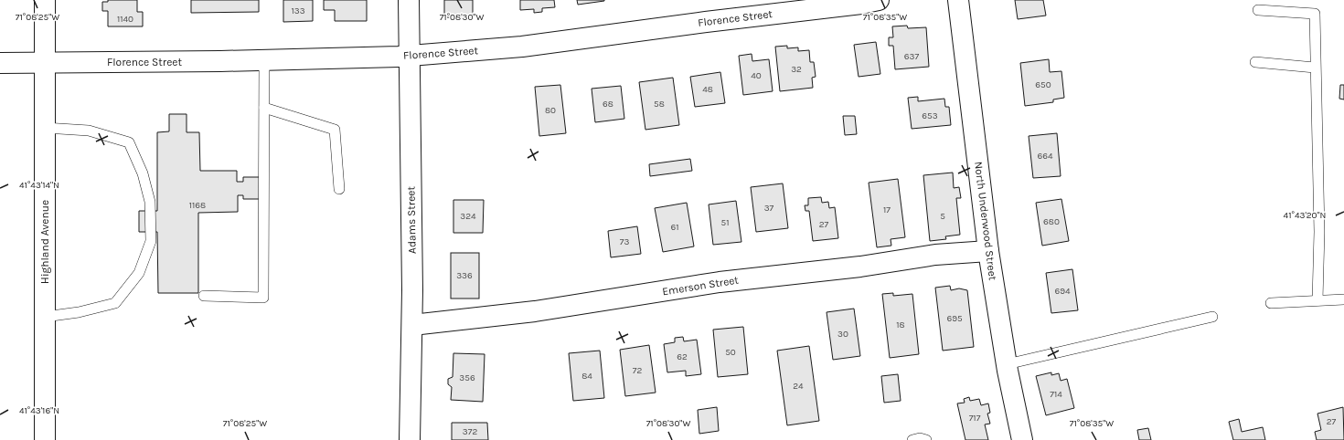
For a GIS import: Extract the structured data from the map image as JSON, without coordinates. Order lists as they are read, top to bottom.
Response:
{
  "streets": {
    "street": [
      "Florence Street",
      "Adams Street",
      "North Underwood Street",
      "Highland Avenue",
      "Emerson Street"
    ]
  },
  "crossings": [
    ["Florence Street", "Adams Street"],
    ["Florence Street", "Highland Avenue"],
    ["Adams Street", "Emerson Street"],
    ["North Underwood Street", "Emerson Street"]
  ],
  "house_numbers": [
    "133",
    "1140",
    "637",
    "32",
    "40",
    "650",
    "48",
    "68",
    "58",
    "80",
    "653",
    "664",
    "1168",
    "37",
    "17",
    "324",
    "5",
    "680",
    "51",
    "27",
    "61",
    "73",
    "336",
    "694",
    "695",
    "18",
    "30",
    "50",
    "62",
    "72",
    "84",
    "356",
    "24",
    "714",
    "717",
    "27",
    "372"
  ],
  "coordinates": [
    "71°08'25\"W",
    "71°08'30\"W",
    "71°08'35\"W",
    "41°43'14\"N",
    "41°43'20\"N",
    "41°43'16\"N"
  ]
}
